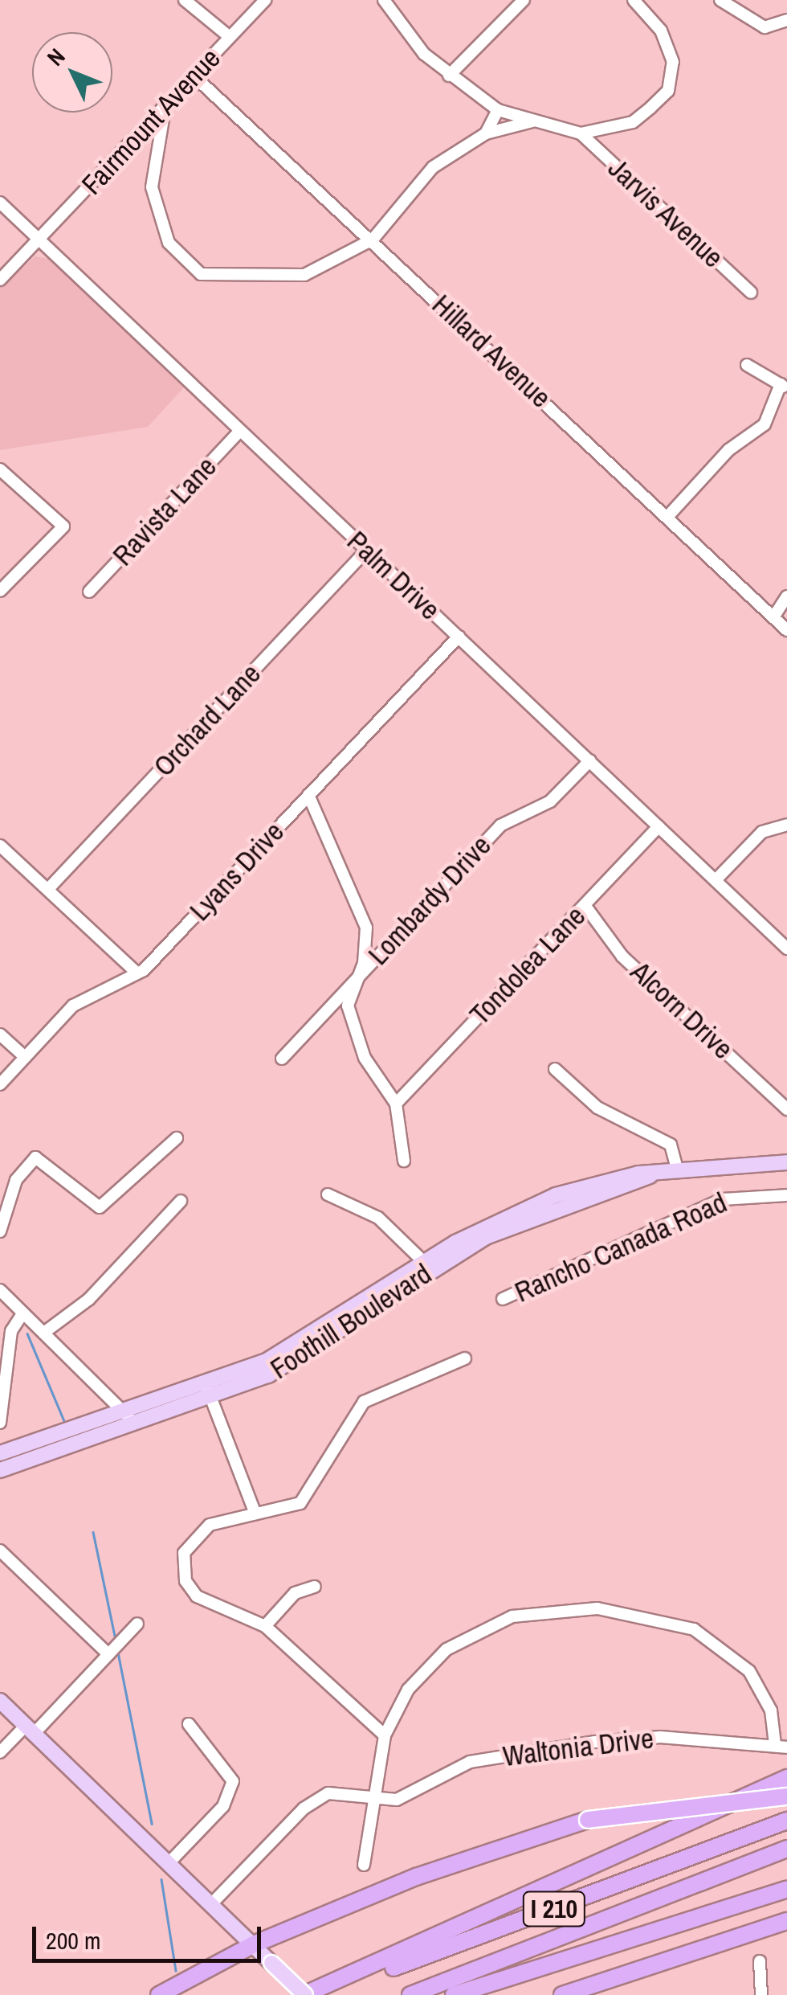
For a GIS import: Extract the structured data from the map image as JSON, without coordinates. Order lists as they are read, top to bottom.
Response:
{
  "streets": {
    "highway": ["I 210"],
    "main road": ["Foothill Boulevard"],
    "street": [
      "Fairmount Avenue",
      "Jarvis Avenue",
      "Hillard Avenue",
      "Ravista Lane",
      "Palm Drive",
      "Orchard Lane",
      "Lyans Drive",
      "Lombardy Drive",
      "Tondolea Lane",
      "Alcorn Drive",
      "Rancho Canada Road",
      "Waltonia Drive"
    ]
  },
  "crossings": [
    ["Fairmount Avenue", "Hillard Avenue"],
    ["Fairmount Avenue", "Palm Drive"],
    ["Ravista Lane", "Palm Drive"],
    ["Palm Drive", "Orchard Lane"],
    ["Palm Drive", "Lyans Drive"],
    ["Palm Drive", "Lombardy Drive"],
    ["Palm Drive", "Tondolea Lane"],
    ["Tondolea Lane", "Alcorn Drive"]
  ],
  "scale_bar": "200 m",
  "north": "top left"
}
